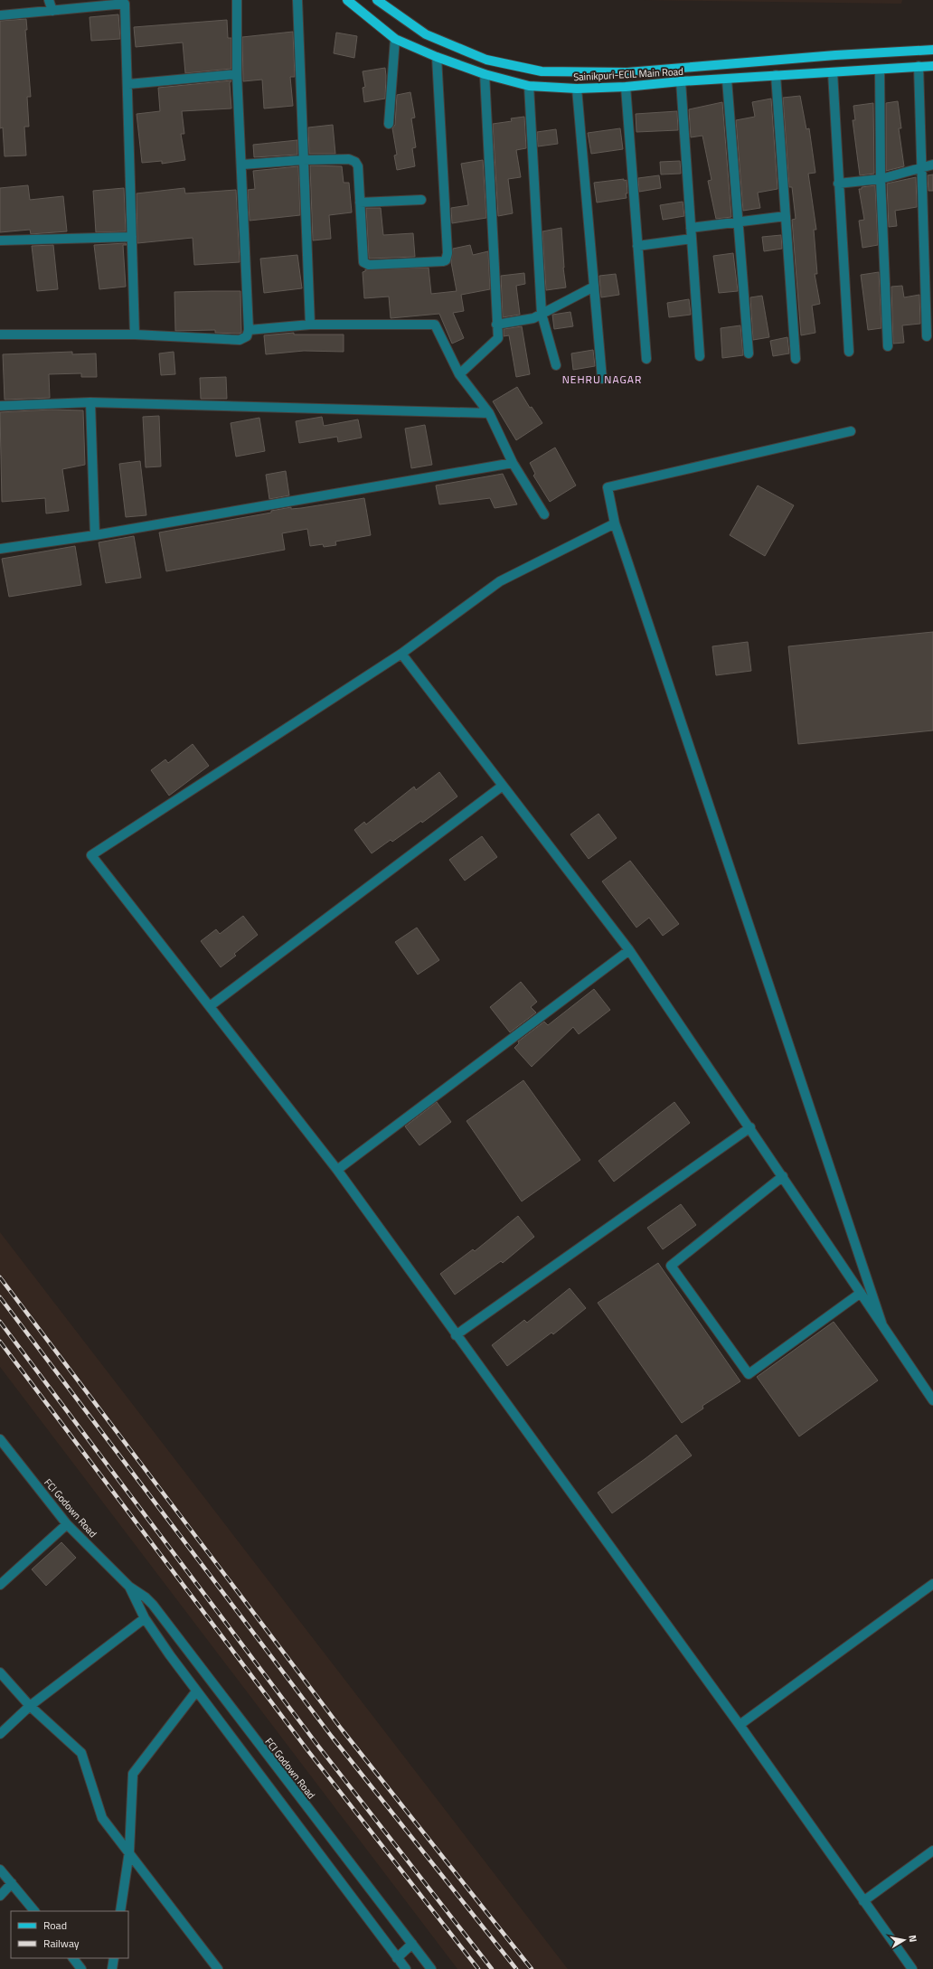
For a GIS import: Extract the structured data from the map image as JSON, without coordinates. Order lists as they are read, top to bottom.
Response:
{
  "streets": {
    "main road": ["Sainikpuri-ECIL Main Road"],
    "street": ["FCI Godown Road"]
  },
  "districts": ["NEHRU NAGAR"],
  "legend": ["Road", "Railway"],
  "north": "right"
}
